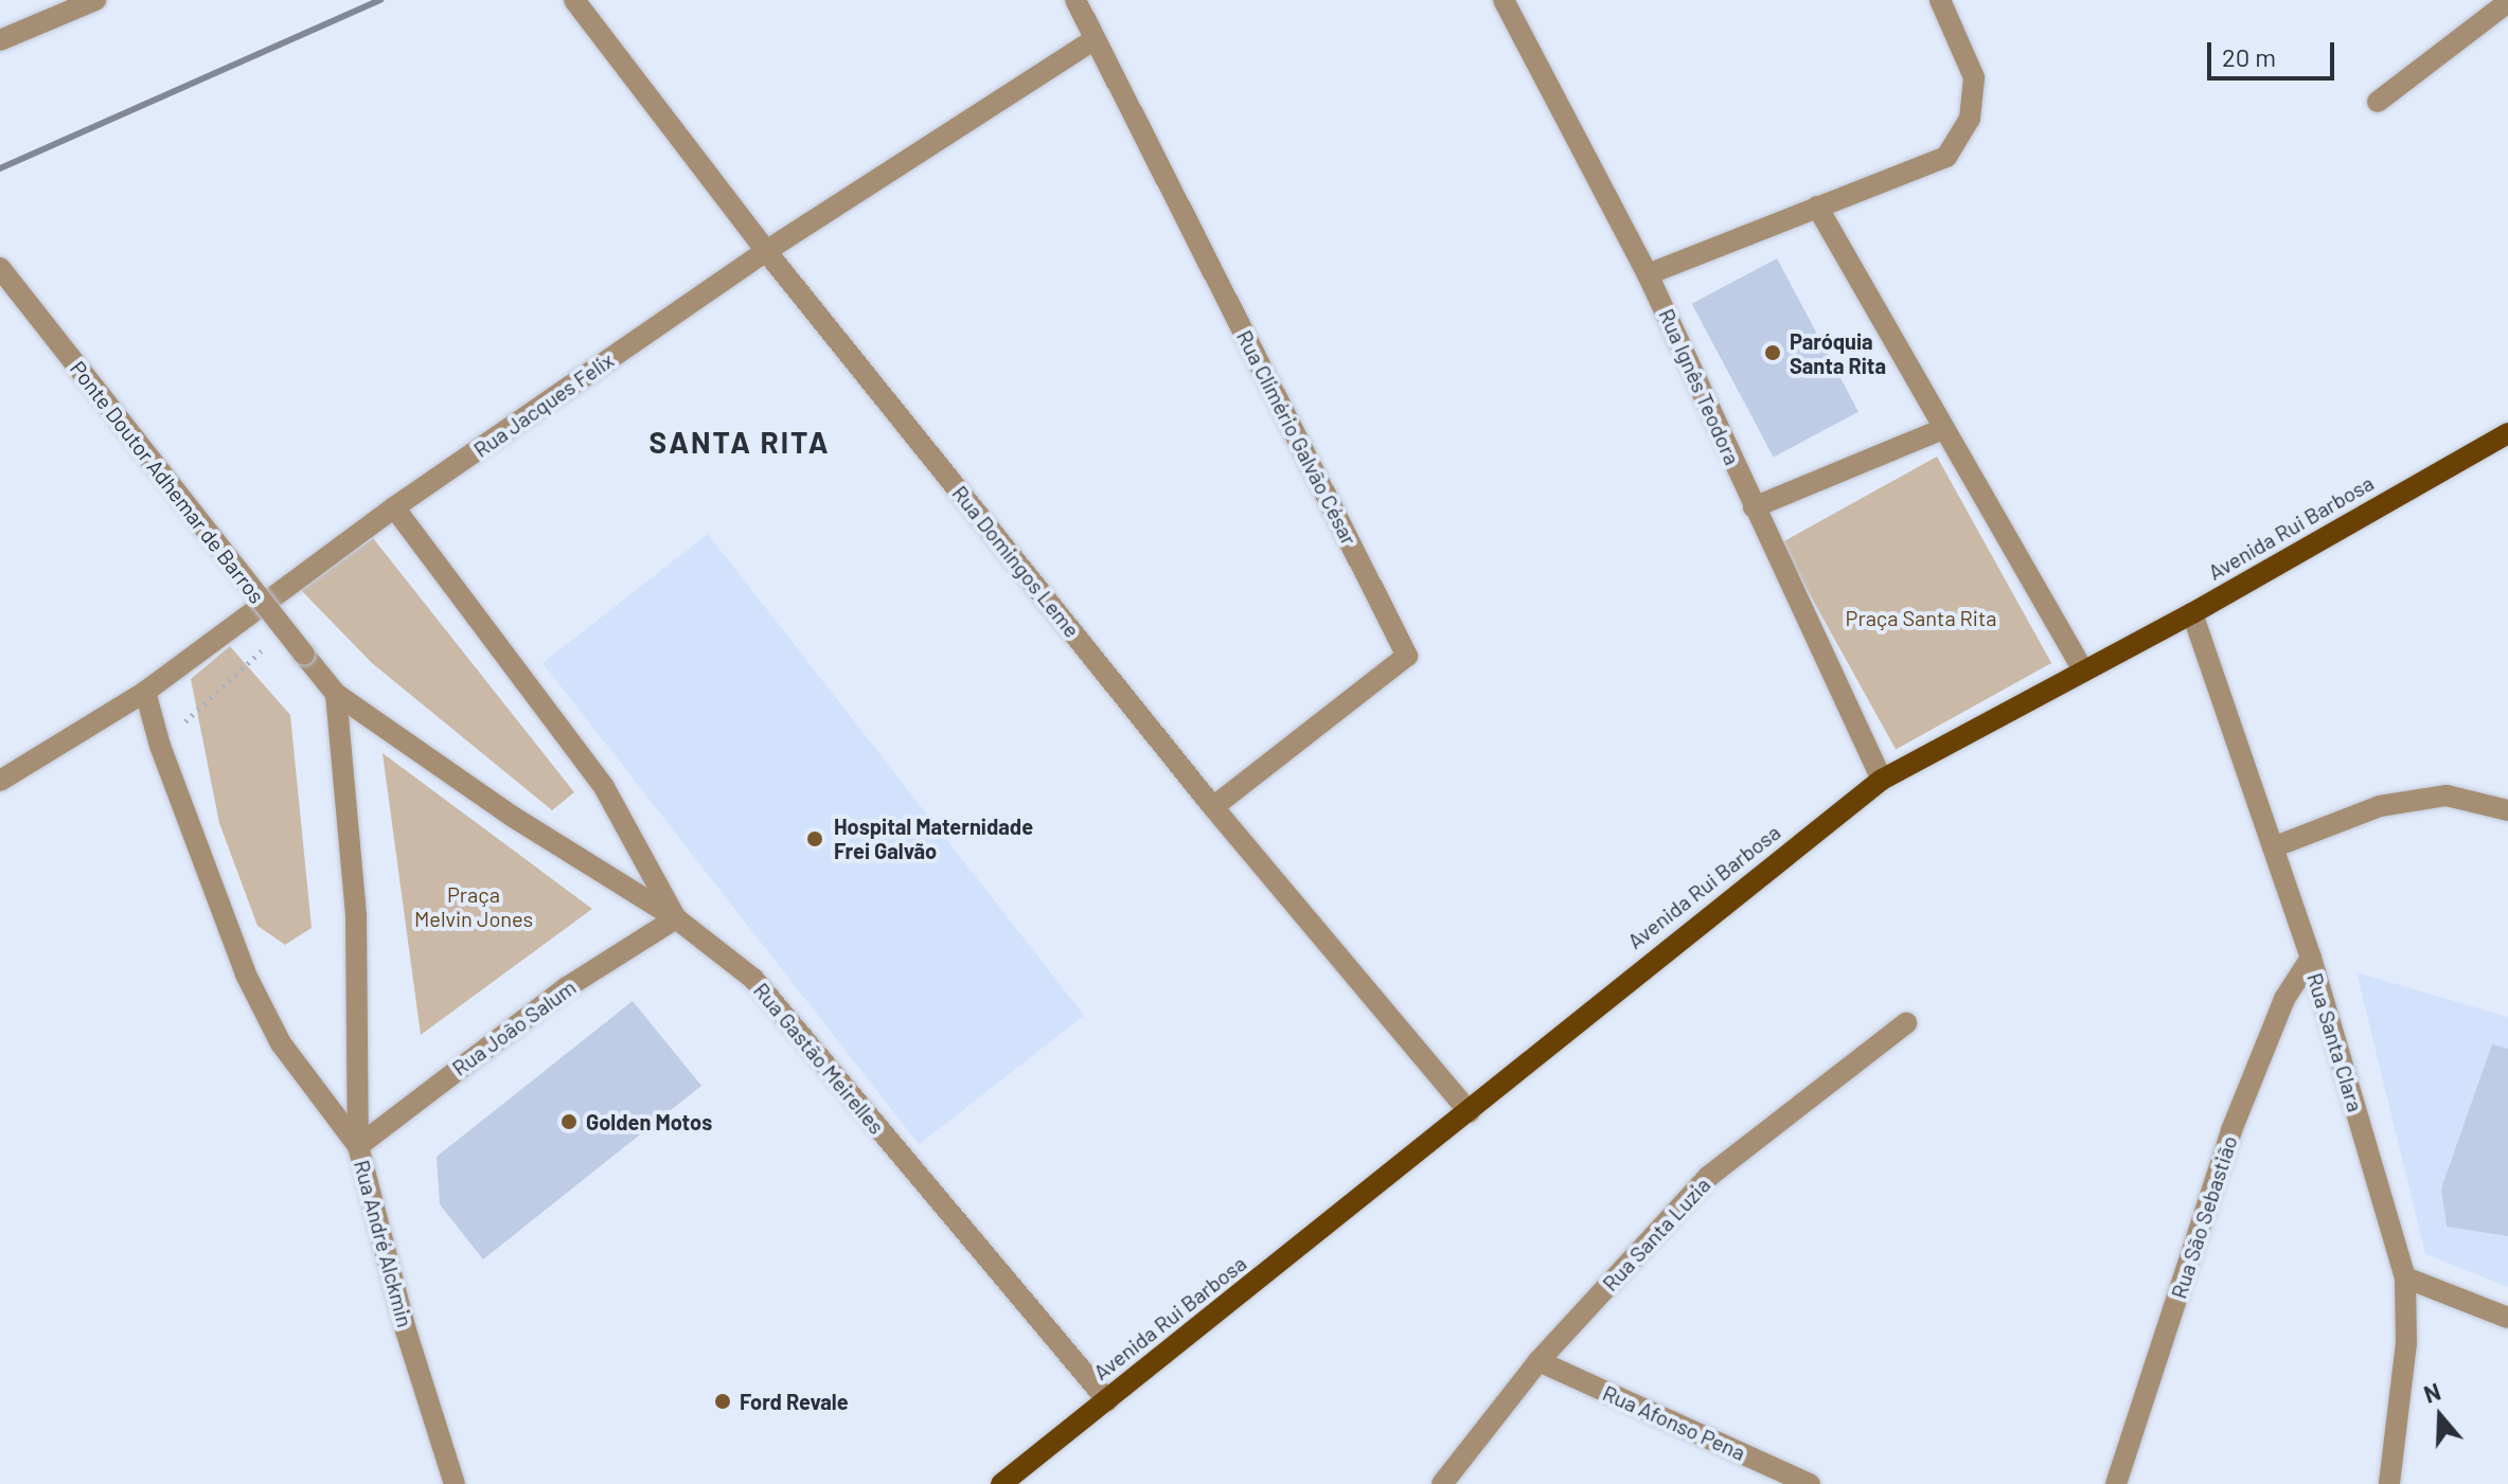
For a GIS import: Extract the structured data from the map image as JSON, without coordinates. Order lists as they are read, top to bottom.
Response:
{
  "streets": {
    "main road": ["Avenida Rui Barbosa"],
    "street": [
      "Rua Ignês Teodora",
      "Rua Jacques Felix",
      "Rua Climério Galvão César",
      "Ponte Doutor Adhemar de Barros",
      "Rua Domingos Leme",
      "Rua João Salum",
      "Rua Santa Clara",
      "Rua Gastão Meirelles",
      "Rua São Sebastião",
      "Rua Santa Luzia",
      "Rua André Alckmin",
      "Rua Afonso Pena"
    ]
  },
  "crossings": [
    ["Rua Ignês Teodora", "Avenida Rui Barbosa"],
    ["Rua Jacques Felix", "Rua Climério Galvão César"],
    ["Rua Jacques Felix", "Rua Domingos Leme"],
    ["Rua Jacques Felix", "Rua Gastão Meirelles"],
    ["Rua Jacques Felix", "Rua André Alckmin"],
    ["Rua Climério Galvão César", "Rua Domingos Leme"],
    ["Ponte Doutor Adhemar de Barros", "Rua João Salum"],
    ["Ponte Doutor Adhemar de Barros", "Rua Gastão Meirelles"],
    ["Avenida Rui Barbosa", "Rua Domingos Leme"],
    ["Avenida Rui Barbosa", "Rua Santa Clara"],
    ["Avenida Rui Barbosa", "Rua Gastão Meirelles"],
    ["Rua João Salum", "Rua Gastão Meirelles"],
    ["Rua João Salum", "Rua André Alckmin"],
    ["Rua Santa Clara", "Rua São Sebastião"],
    ["Rua Santa Luzia", "Rua Afonso Pena"]
  ],
  "districts": ["SANTA RITA"],
  "parks": ["Praça Santa Rita", "Praça Melvin Jones"],
  "places": [
    "Paróquia Santa Rita",
    "Hospital Maternidade Frei Galvão",
    "Golden Motos",
    "Ford Revale"
  ],
  "scale_bar": "20 m",
  "north": "top"
}
